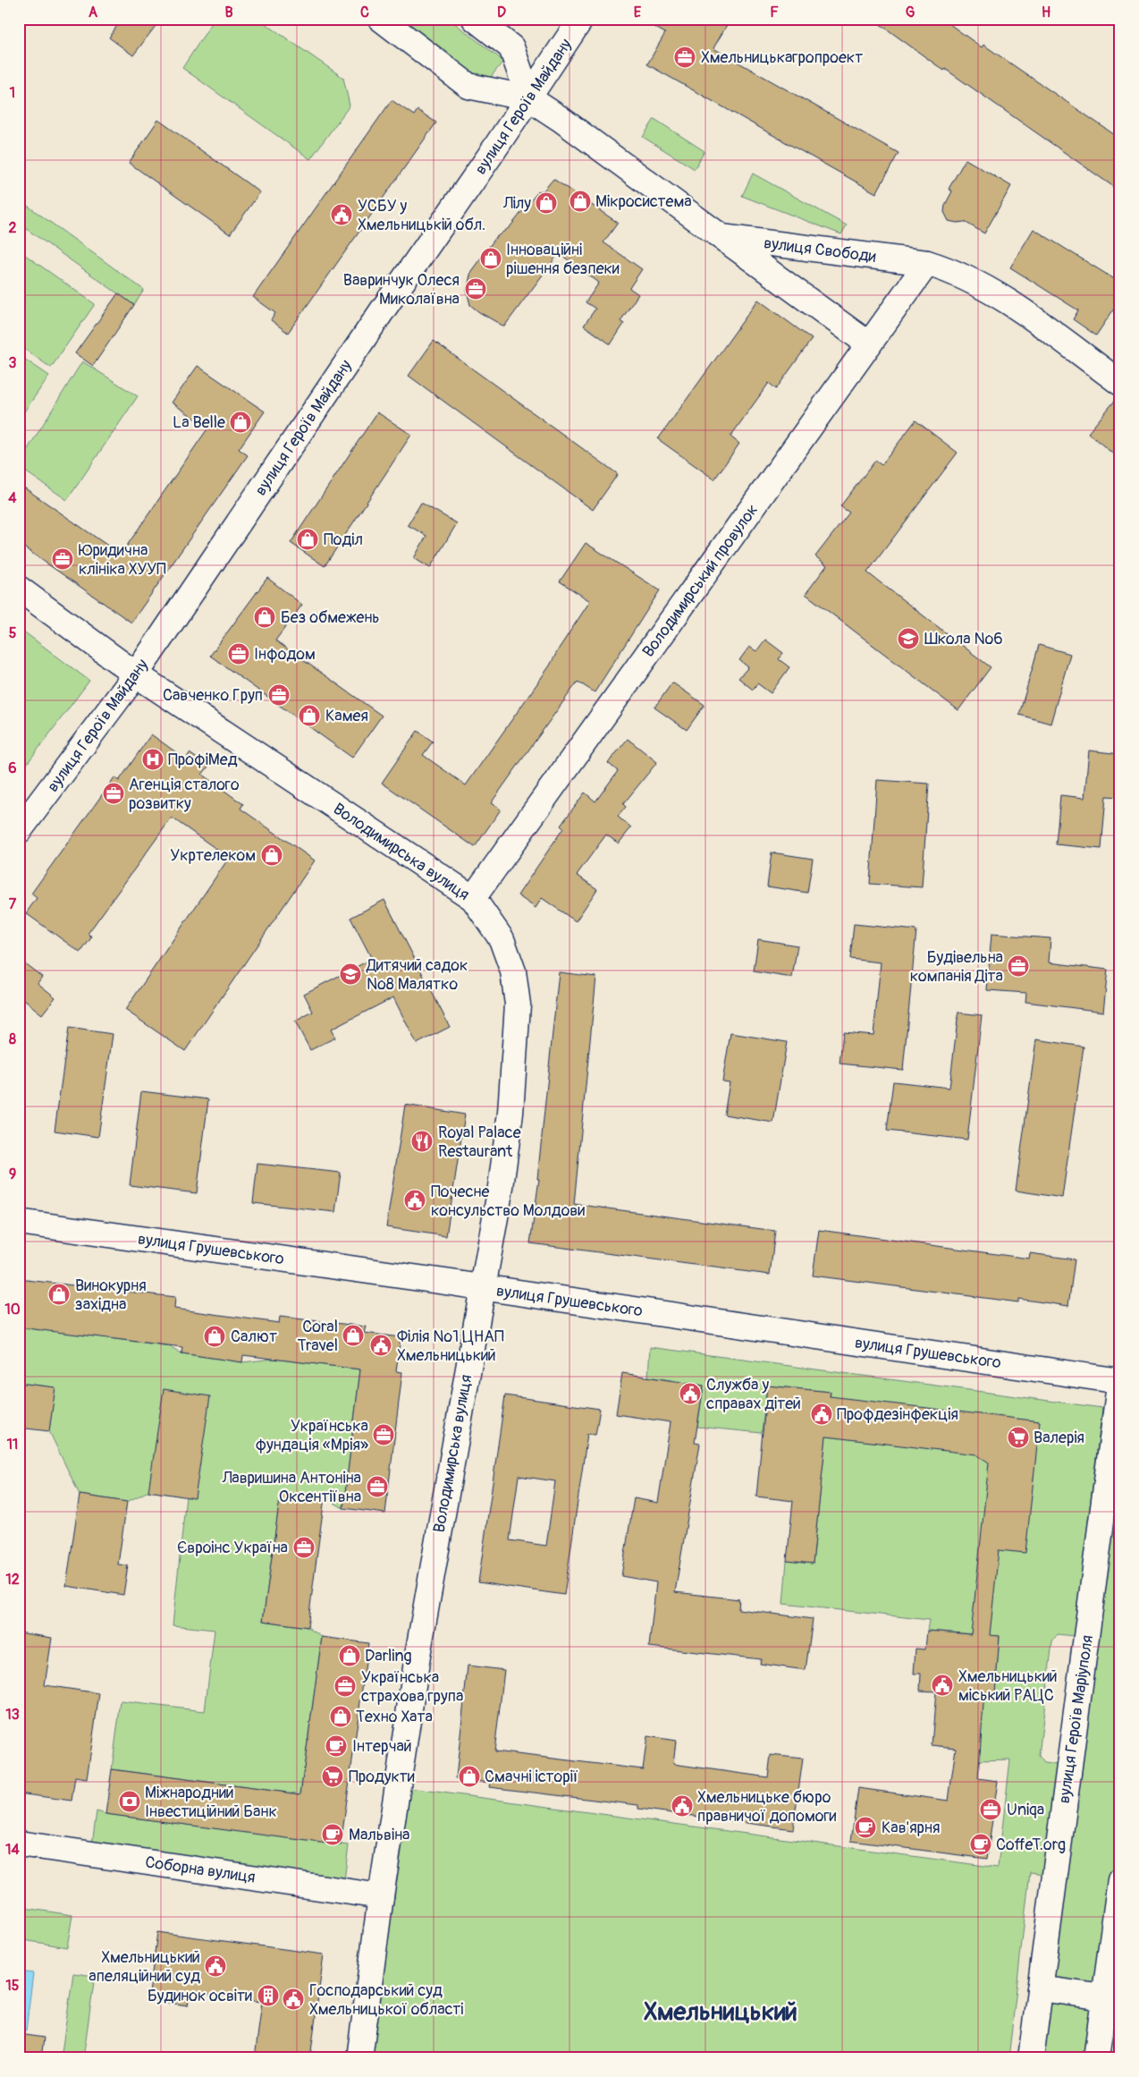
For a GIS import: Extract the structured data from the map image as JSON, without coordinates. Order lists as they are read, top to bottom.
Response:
{
  "streets": {
    "street": [
      "вулиця Героїв Майдану",
      "вулиця Свободи",
      "Володимирський провулок",
      "Володимирська вулиця",
      "вулиця Грушевського",
      "вулиця Героїв Маріуполя",
      "Соборна вулиця"
    ]
  },
  "crossings": [
    ["вулиця Героїв Майдану", "вулиця Свободи"],
    ["вулиця Героїв Майдану", "Володимирська вулиця"],
    ["вулиця Свободи", "Володимирський провулок"],
    ["Володимирський провулок", "Володимирська вулиця"],
    ["Володимирська вулиця", "вулиця Грушевського"],
    ["Володимирська вулиця", "Соборна вулиця"],
    ["вулиця Грушевського", "вулиця Героїв Маріуполя"]
  ],
  "districts": ["Хмельницький"],
  "places": {
    "office": [
      "Хмельницькагропроект",
      "Вавринчук Олеся Миколаївна",
      "Юридична клініка ХУУП",
      "Інфодом",
      "Савченко Груп",
      "Агенція сталого розвитку",
      "Будівельна компанія Діта",
      "Українська фундація «Мрія»",
      "Лавришина Антоніна Оксентіївна",
      "Євроінс Україна",
      "Українська страхова група",
      "Uniqa"
    ],
    "shop": [
      "Мікросистема",
      "Лілу",
      "Інноваційні рішення безпеки",
      "La Belle",
      "Поділ",
      "Без обмежень",
      "Камея",
      "Укртелеком",
      "Винокурня західна",
      "Coral Travel",
      "Салют",
      "Darling",
      "Техно Хата",
      "Смачні історії"
    ],
    "public building": [
      "УСБУ у Хмельницькій обл.",
      "Почесне консульство Молдови",
      "Філія №1 ЦНАП Хмельницький",
      "Служба у справах дітей",
      "Профдезінфекція",
      "Хмельницький міський РАЦС",
      "Хмельницьке бюро правничої допомоги",
      "Хмельницький апеляційний суд",
      "Господарський суд Хмельницької області"
    ],
    "school or university": ["Школа №6", "Дитячий садок №8 Малятко"],
    "hospital": ["ПрофіМед"],
    "restaurant": ["Royal Palace Restaurant"],
    "supermarket": ["Валерія", "Продукти"],
    "cafe": [
      "Інтерчай",
      "Кав'ярня",
      "Мальвіна",
      "CoffeT.org"
    ],
    "bank": ["Міжнародний Інвестиційний Банк"],
    "building": ["Будинок освіти"]
  },
  "grid": {
    "columns": [
      "A",
      "B",
      "C",
      "D",
      "E",
      "F",
      "G",
      "H"
    ],
    "rows": [
      "1",
      "2",
      "3",
      "4",
      "5",
      "6",
      "7",
      "8",
      "9",
      "10",
      "11",
      "12",
      "13",
      "14",
      "15"
    ]
  }
}
